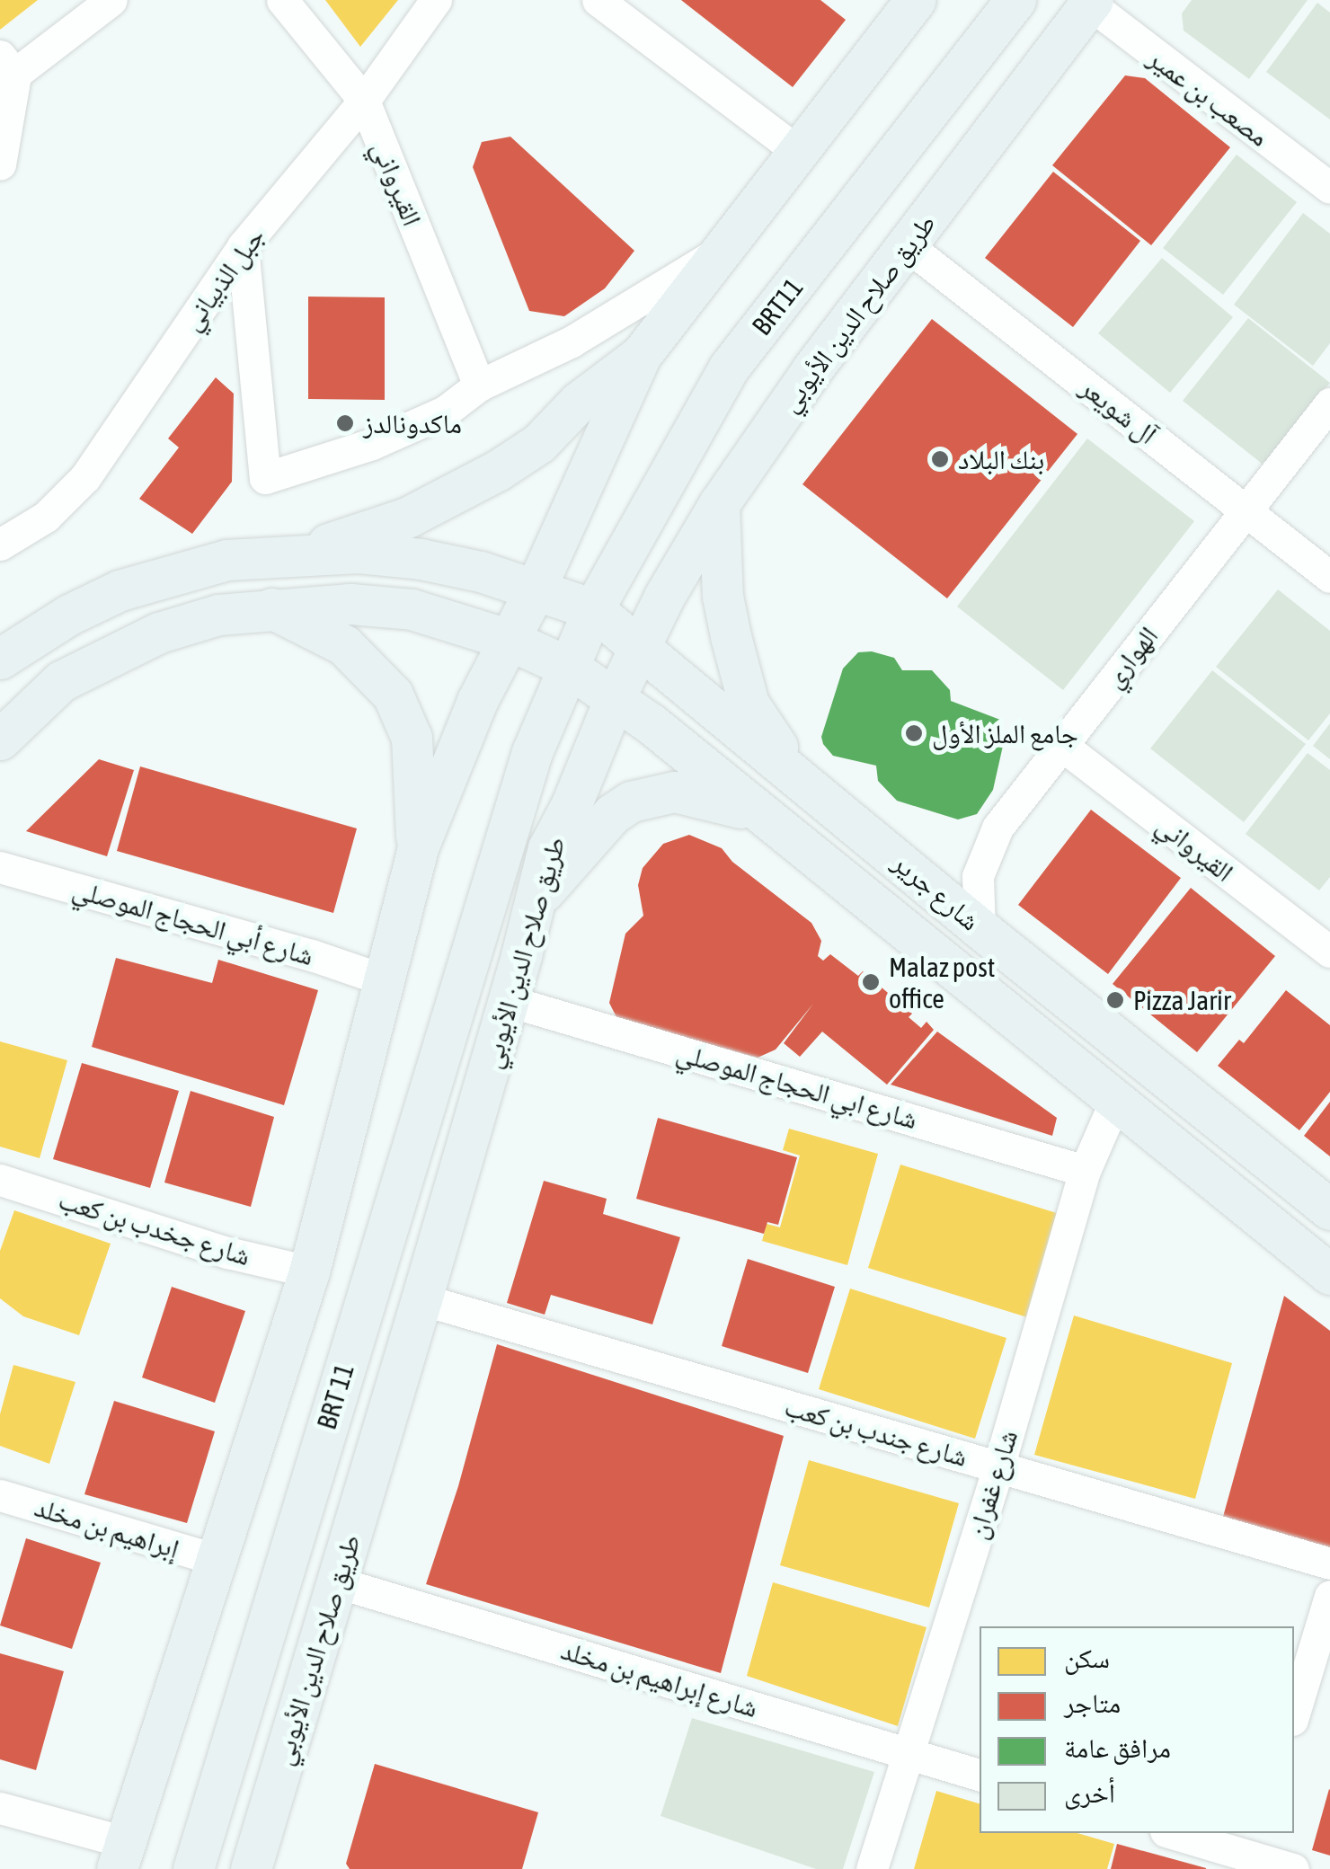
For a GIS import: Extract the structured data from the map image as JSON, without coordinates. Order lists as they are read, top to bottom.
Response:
{
  "streets": {
    "main road": [
      "BRT11",
      "طريق صلاح الدين الأيوبي",
      "شارع جرير",
      "BRT 11"
    ],
    "street": [
      "مصعب بن عمير",
      "القيرواني",
      "جبل الذبياني",
      "آل شويعر",
      "الهواري",
      "شارع أبي الحجاج الموصلي",
      "شارع ابي الحجاج الموصلي",
      "شارع جخدب بن كعب",
      "شارع جندب بن كعب",
      "شارع غفران",
      "إبراهيم بن مخلد",
      "شارع إبراهيم بن مخلد"
    ]
  },
  "crossings": [
    ["مصعب بن عمير", "طريق صلاح الدين الأيوبي"],
    ["القيرواني", "جبل الذبياني"],
    ["القيرواني", "الهواري"],
    ["BRT11", "شارع جرير"],
    ["BRT11", "BRT 11"],
    ["طريق صلاح الدين الأيوبي", "آل شويعر"],
    ["طريق صلاح الدين الأيوبي", "شارع جرير"],
    ["طريق صلاح الدين الأيوبي", "شارع ابي الحجاج الموصلي"],
    ["طريق صلاح الدين الأيوبي", "شارع جندب بن كعب"],
    ["طريق صلاح الدين الأيوبي", "شارع إبراهيم بن مخلد"],
    ["آل شويعر", "الهواري"],
    ["الهواري", "شارع جرير"],
    ["شارع جرير", "شارع غفران"],
    ["شارع ابي الحجاج الموصلي", "شارع غفران"],
    ["شارع جندب بن كعب", "شارع غفران"],
    ["شارع غفران", "شارع إبراهيم بن مخلد"]
  ],
  "places": [
    "ماكدونالدز",
    "بنك البلاد",
    "جامع الملز الأول",
    "Malaz post office",
    "Pizza Jarir"
  ],
  "legend": [
    "سكن",
    "متاجر",
    "مرافق عامة",
    "أخرى"
  ]
}
